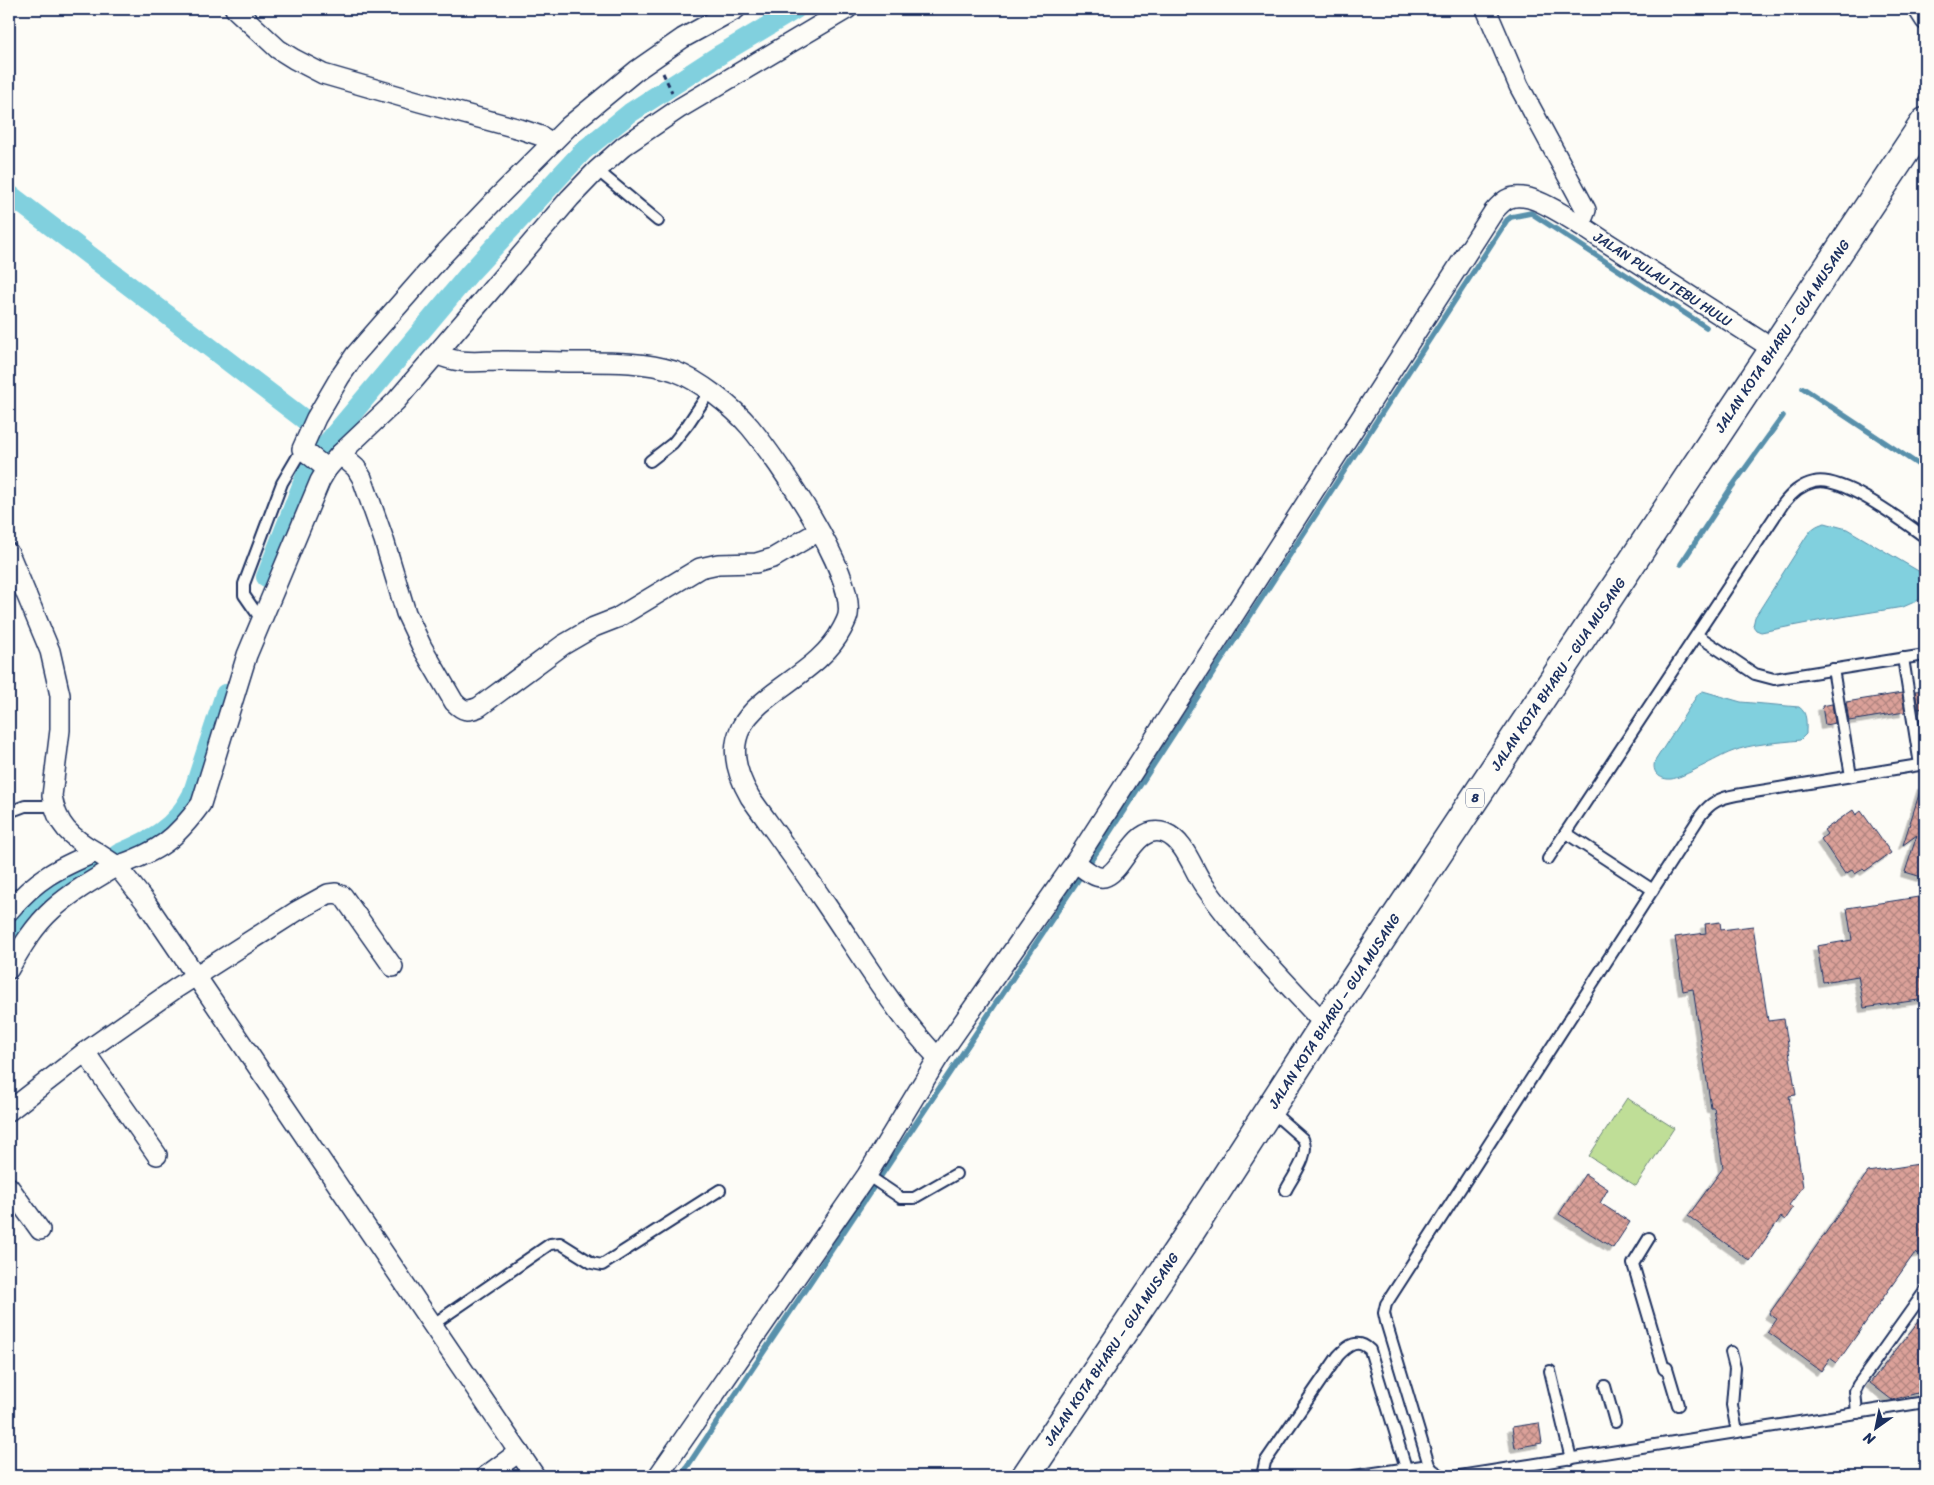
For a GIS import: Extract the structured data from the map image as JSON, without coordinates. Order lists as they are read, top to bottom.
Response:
{
  "streets": {
    "main road": ["JALAN KOTA BHARU – GUA MUSANG", "8"],
    "street": ["JALAN PULAU TEBU HULU"]
  },
  "crossings": [
    ["JALAN PULAU TEBU HULU", "JALAN KOTA BHARU – GUA MUSANG"]
  ],
  "north": "bottom left"
}
